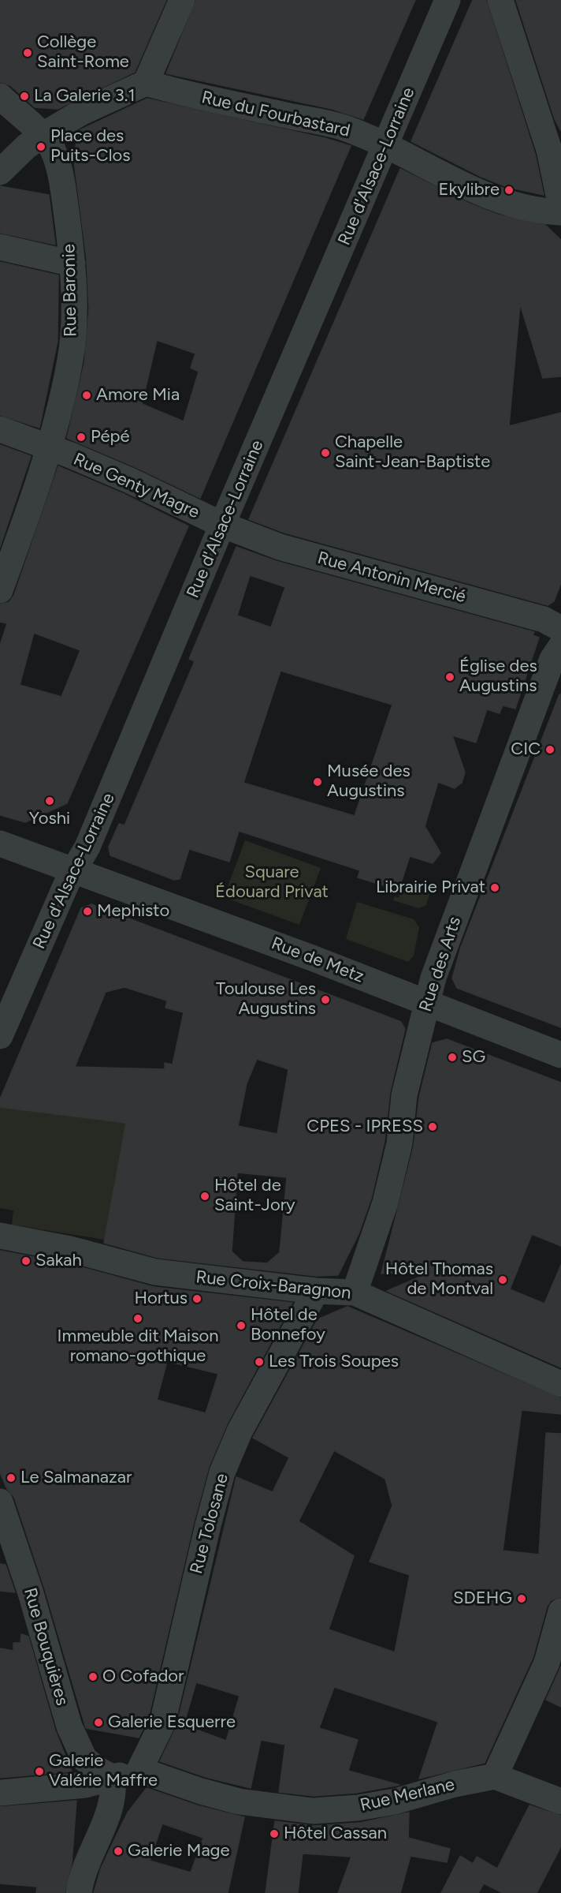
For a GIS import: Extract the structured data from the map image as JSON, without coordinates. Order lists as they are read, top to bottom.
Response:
{
  "streets": {
    "street": [
      "Rue du Fourbastard",
      "Rue d'Alsace-Lorraine",
      "Rue Baronie",
      "Rue Genty Magre",
      "Rue Antonin Mercié",
      "Rue de Metz",
      "Rue des Arts",
      "Rue Croix-Baragnon",
      "Rue Tolosane",
      "Rue Bouquières",
      "Rue Merlane"
    ]
  },
  "crossings": [
    ["Rue du Fourbastard", "Rue d'Alsace-Lorraine"],
    ["Rue d'Alsace-Lorraine", "Rue Genty Magre"],
    ["Rue d'Alsace-Lorraine", "Rue Antonin Mercié"],
    ["Rue d'Alsace-Lorraine", "Rue de Metz"],
    ["Rue Baronie", "Rue Genty Magre"],
    ["Rue Genty Magre", "Rue Antonin Mercié"],
    ["Rue de Metz", "Rue des Arts"],
    ["Rue des Arts", "Rue Croix-Baragnon"],
    ["Rue Croix-Baragnon", "Rue Tolosane"],
    ["Rue Tolosane", "Rue Merlane"]
  ],
  "parks": ["Square Édouard Privat"],
  "places": [
    "Collège Saint-Rome",
    "La Galerie 3.1",
    "Place des Puits-Clos",
    "Ekylibre",
    "Amore Mia",
    "Pépé",
    "Chapelle Saint-Jean-Baptiste",
    "Église des Augustins",
    "CIC",
    "Musée des Augustins",
    "Yoshi",
    "Librairie Privat",
    "Mephisto",
    "Toulouse Les Augustins",
    "SG",
    "CPES - IPRESS",
    "Hôtel de Saint-Jory",
    "Sakah",
    "Hôtel Thomas de Montval",
    "Hortus",
    "Immeuble dit Maison romano-gothique",
    "Hôtel de Bonnefoy",
    "Les Trois Soupes",
    "Le Salmanazar",
    "SDEHG",
    "O Cofador",
    "Galerie Esquerre",
    "Galerie Valérie Maffre",
    "Hôtel Cassan",
    "Galerie Mage"
  ]
}
